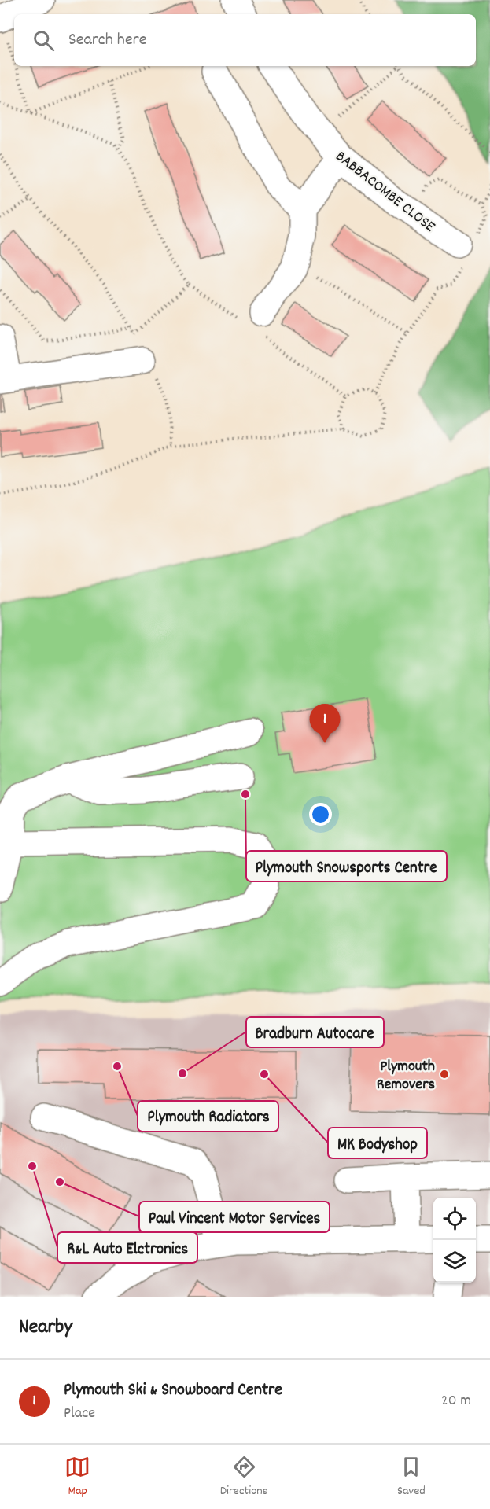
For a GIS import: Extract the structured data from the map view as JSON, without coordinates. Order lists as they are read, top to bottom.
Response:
{
  "streets": {
    "street": ["BABBACOMBE CLOSE"]
  },
  "places": [
    "Plymouth Snowsports Centre",
    "Plymouth Radiators",
    "Bradburn Autocare",
    "MK Bodyshop",
    "Plymouth Removers",
    "R&L Auto Elctronics",
    "Paul Vincent Motor Services"
  ],
  "page": {
    "search": "Search here",
    "pins": "1",
    "heading": "Nearby",
    "list": [
      {
        "mark": "1",
        "name": "Plymouth Ski & Snowboard Centre",
        "note": "Place",
        "value": "20 m"
      }
    ],
    "nav": ["Map", "Directions", "Saved"]
  }
}
